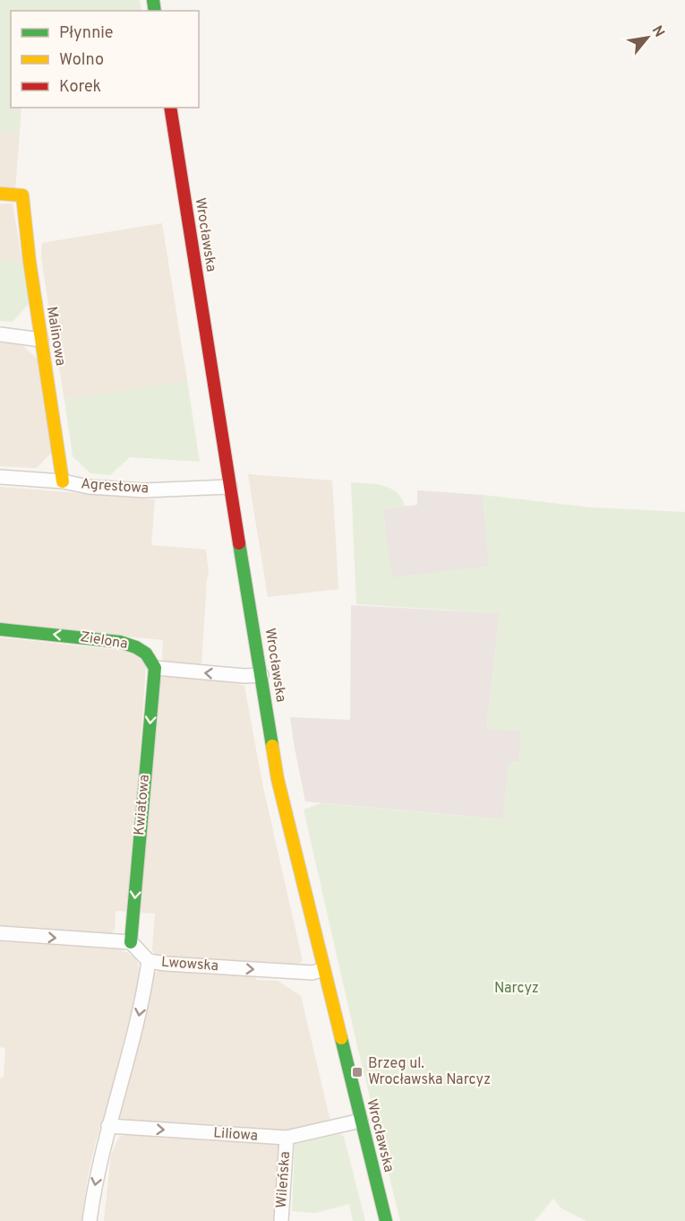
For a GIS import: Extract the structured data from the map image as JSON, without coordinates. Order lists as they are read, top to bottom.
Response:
{
  "streets": {
    "street": [
      "Wrocławska",
      "Malinowa",
      "Agrestowa",
      "Zielona",
      "Kwiatowa",
      "Lwowska",
      "Liliowa",
      "Wileńska"
    ]
  },
  "crossings": [
    ["Wrocławska", "Agrestowa"],
    ["Wrocławska", "Lwowska"],
    ["Wrocławska", "Liliowa"],
    ["Malinowa", "Agrestowa"],
    ["Zielona", "Kwiatowa"],
    ["Kwiatowa", "Lwowska"],
    ["Liliowa", "Wileńska"]
  ],
  "one_way": [
    "Zielona",
    "Kwiatowa",
    "Lwowska",
    "Liliowa"
  ],
  "parks": ["Narcyz"],
  "places": {
    "transit": ["Brzeg ul. Wrocławska Narcyz"]
  },
  "legend": ["Płynnie", "Wolno", "Korek"],
  "north": "top right"
}
